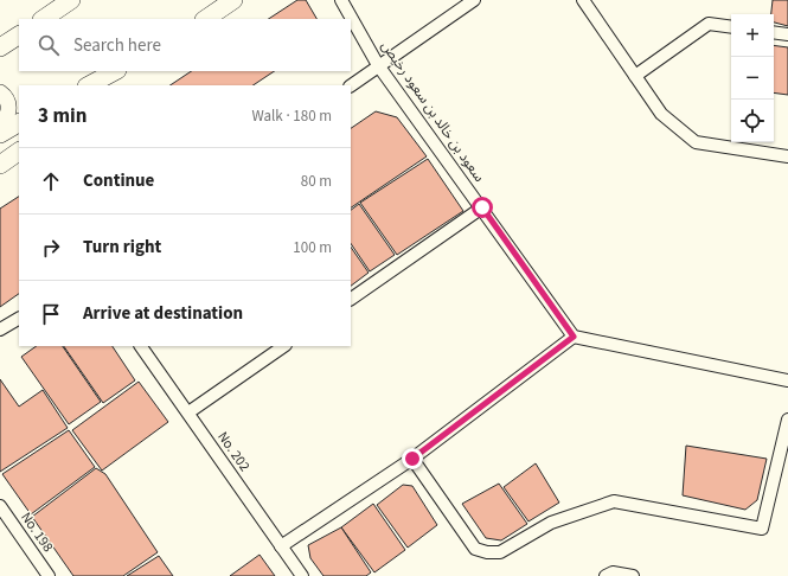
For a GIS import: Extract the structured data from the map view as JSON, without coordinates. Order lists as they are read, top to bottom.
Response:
{
  "streets": {
    "street": ["سعود بن خالد بن سعود رخيص", "No. 202", "No. 198"]
  },
  "page": {
    "map_buttons": ["+", "−"],
    "search": "Search here",
    "heading": ["3 min", "Walk · 180 m"],
    "list": [
      ["Continue", "80 m"],
      ["Turn right", "100 m"],
      "Arrive at destination"
    ]
  }
}
